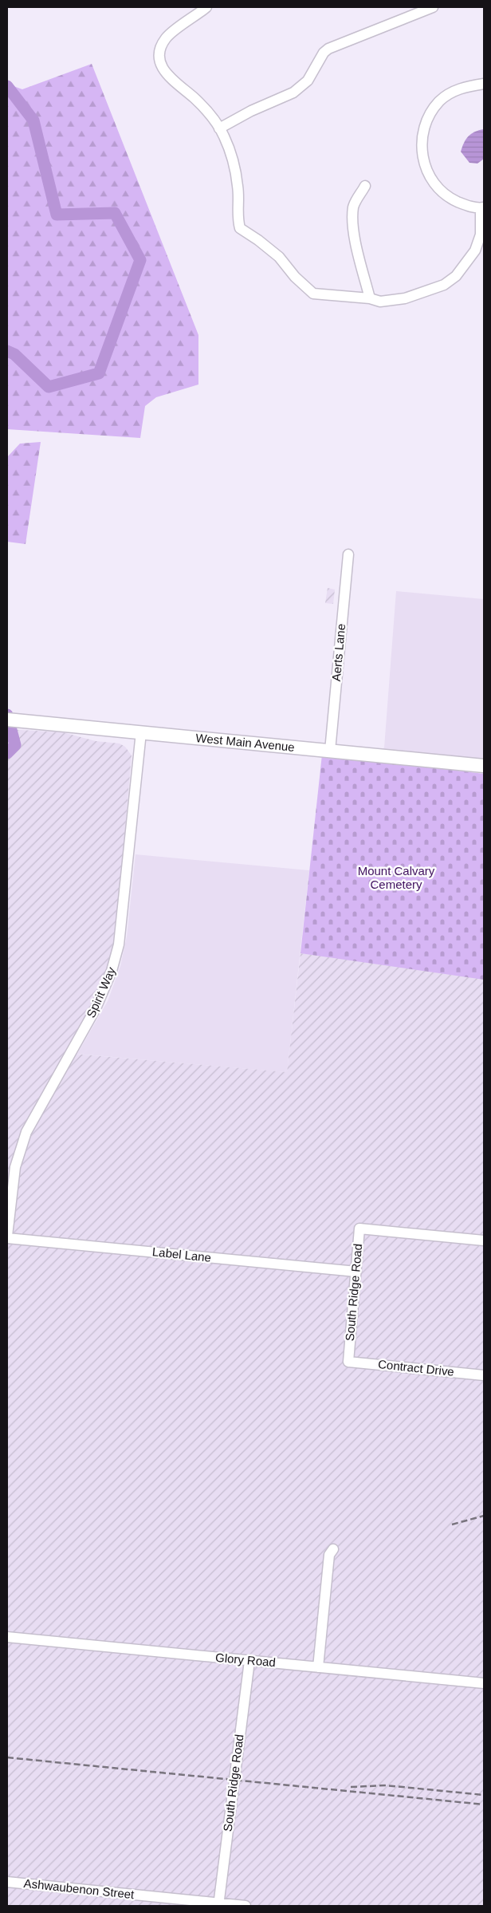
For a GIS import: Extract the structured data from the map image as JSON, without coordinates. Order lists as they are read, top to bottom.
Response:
{
  "streets": {
    "main road": ["West Main Avenue"],
    "street": [
      "Aerts Lane",
      "Spirit Way",
      "Label Lane",
      "South Ridge Road",
      "Contract Drive",
      "Glory Road",
      "Ashwaubenon Street"
    ]
  },
  "crossings": [
    ["Aerts Lane", "West Main Avenue"],
    ["West Main Avenue", "Spirit Way"],
    ["Spirit Way", "Label Lane"],
    ["Label Lane", "South Ridge Road"],
    ["South Ridge Road", "Contract Drive"],
    ["South Ridge Road", "Glory Road"],
    ["South Ridge Road", "Ashwaubenon Street"]
  ],
  "parks": ["Mount Calvary Cemetery"]
}
